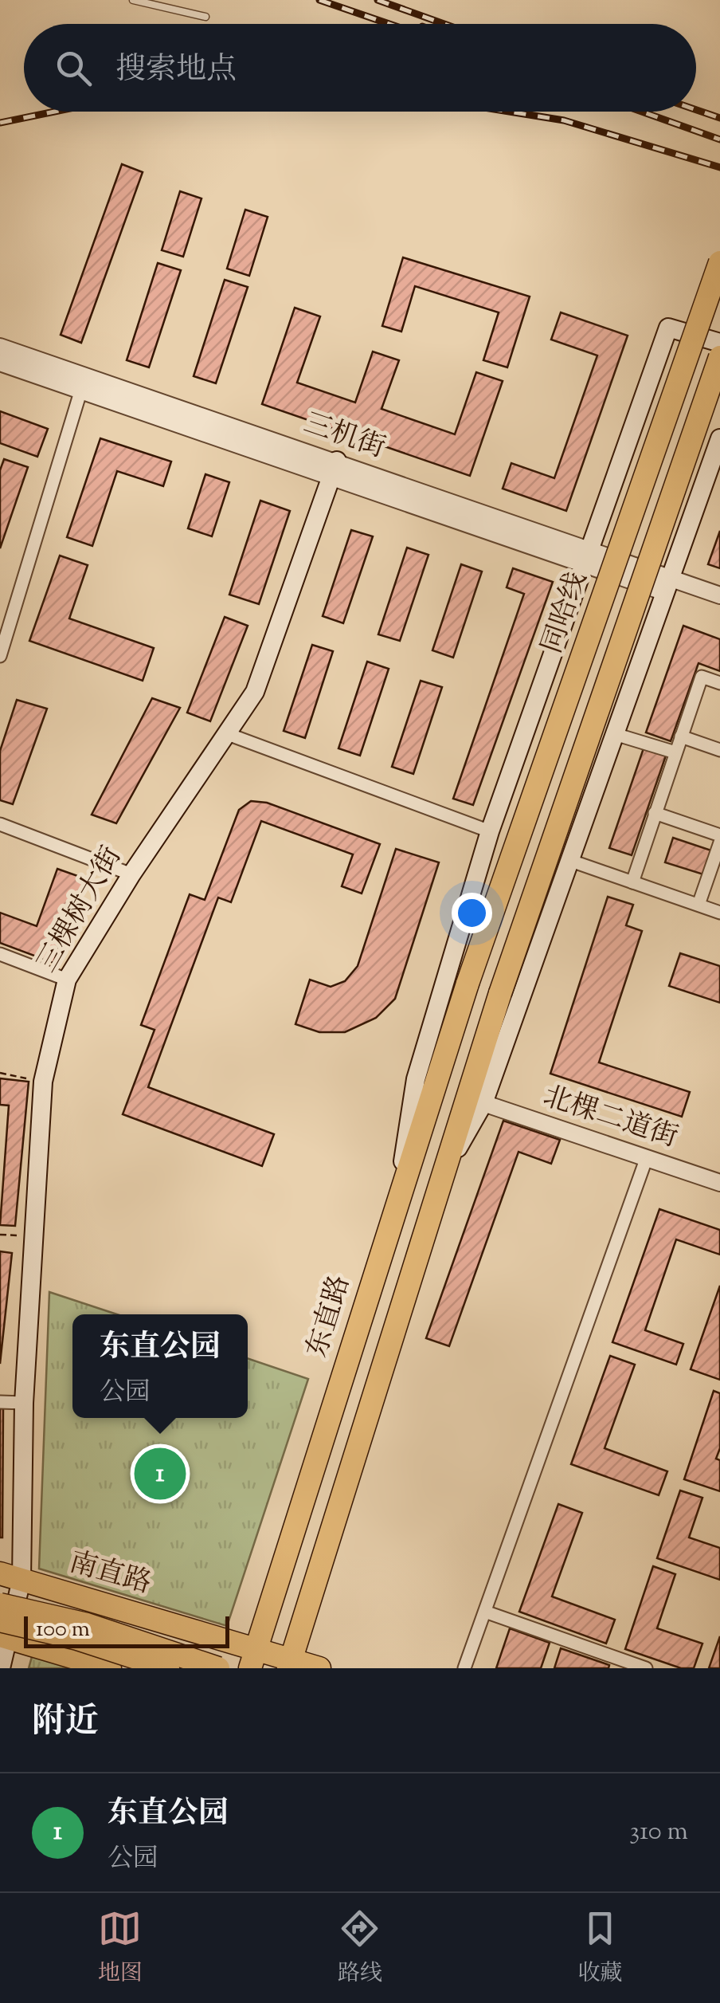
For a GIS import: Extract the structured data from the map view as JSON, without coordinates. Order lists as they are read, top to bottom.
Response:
{
  "streets": {
    "highway": ["同哈线", "东直路", "南直路"],
    "main road": ["三棵树大街"],
    "street": ["三机街", "北棵二道街"]
  },
  "crossings": [
    ["三机街", "三棵树大街"],
    ["同哈线", "东直路"],
    ["三棵树大街", "南直路"],
    ["东直路", "南直路"]
  ],
  "scale_bar": "100 m",
  "page": {
    "search": "搜索地点",
    "popup": ["东直公园", "公园"],
    "pins": "1",
    "scale": "100 m",
    "heading": "附近",
    "list": [
      {
        "mark": "1",
        "name": "东直公园",
        "note": "公园",
        "value": "310 m"
      }
    ],
    "nav": ["地图", "路线", "收藏"]
  }
}
